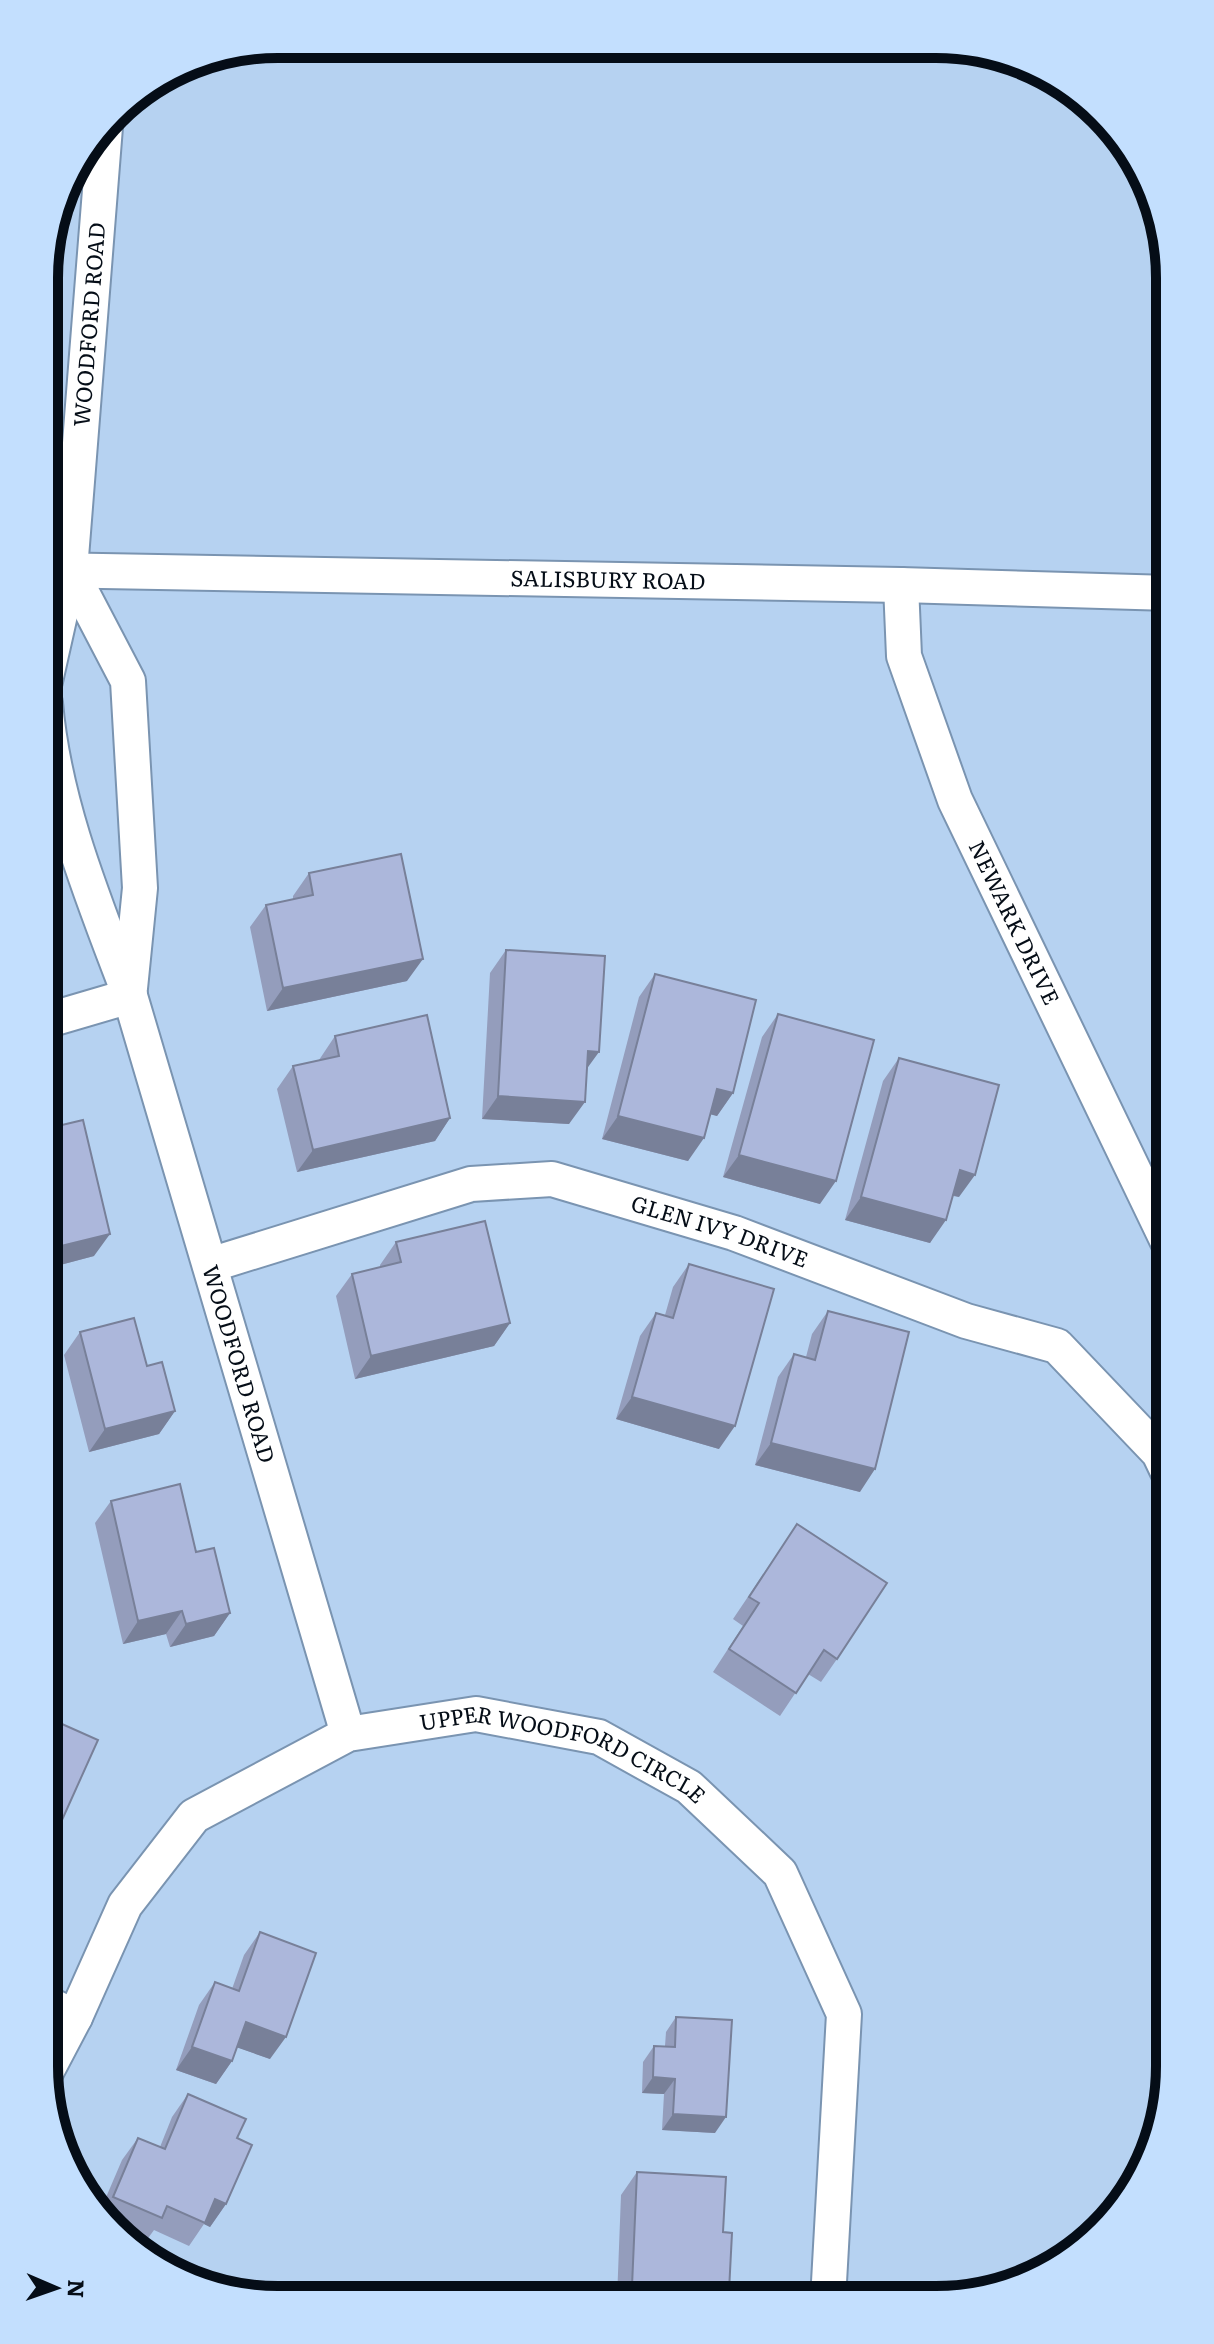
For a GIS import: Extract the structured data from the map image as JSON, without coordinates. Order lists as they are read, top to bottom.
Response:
{
  "streets": {
    "street": [
      "WOODFORD ROAD",
      "SALISBURY ROAD",
      "NEWARK DRIVE",
      "GLEN IVY DRIVE",
      "UPPER WOODFORD CIRCLE"
    ]
  },
  "crossings": [
    ["WOODFORD ROAD", "SALISBURY ROAD"],
    ["WOODFORD ROAD", "GLEN IVY DRIVE"],
    ["WOODFORD ROAD", "UPPER WOODFORD CIRCLE"],
    ["SALISBURY ROAD", "NEWARK DRIVE"]
  ],
  "north": "right"
}
